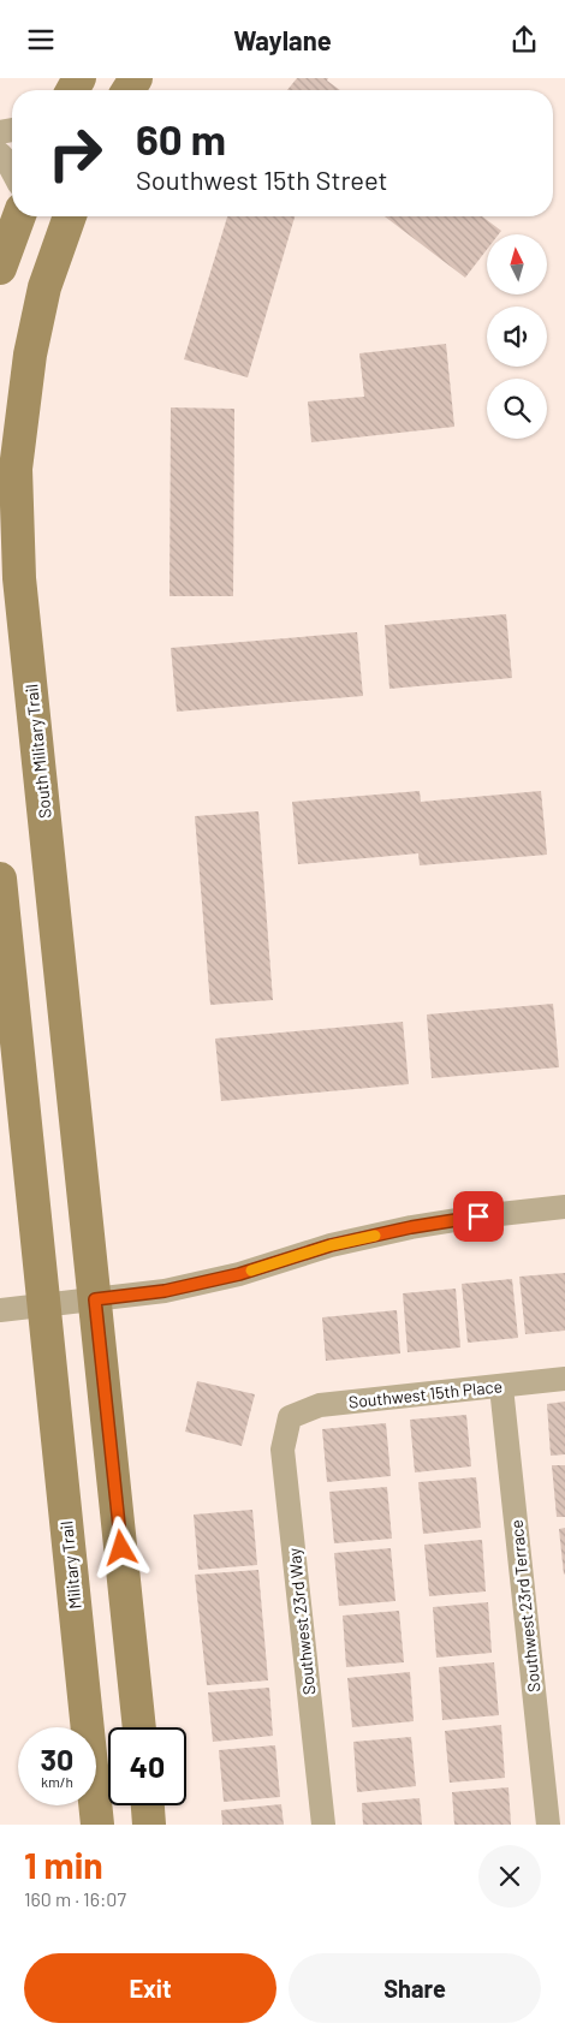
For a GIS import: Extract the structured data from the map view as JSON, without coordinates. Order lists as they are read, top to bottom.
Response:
{
  "streets": {
    "street": [
      "South Military Trail",
      "Southwest 15th Place",
      "Military Trail",
      "Southwest 23rd Terrace",
      "Southwest 23rd Way"
    ]
  },
  "crossings": [
    ["Southwest 15th Place", "Southwest 23rd Terrace"],
    ["Southwest 15th Place", "Southwest 23rd Way"]
  ],
  "north": "top",
  "page": {
    "header": "Waylane",
    "turn": ["60 m", "Southwest 15th Street"],
    "speed": "30 km/h",
    "limit": "40",
    "heading": ["1 min", "160 m · 16:07"],
    "buttons": ["Exit", "Share"]
  }
}
